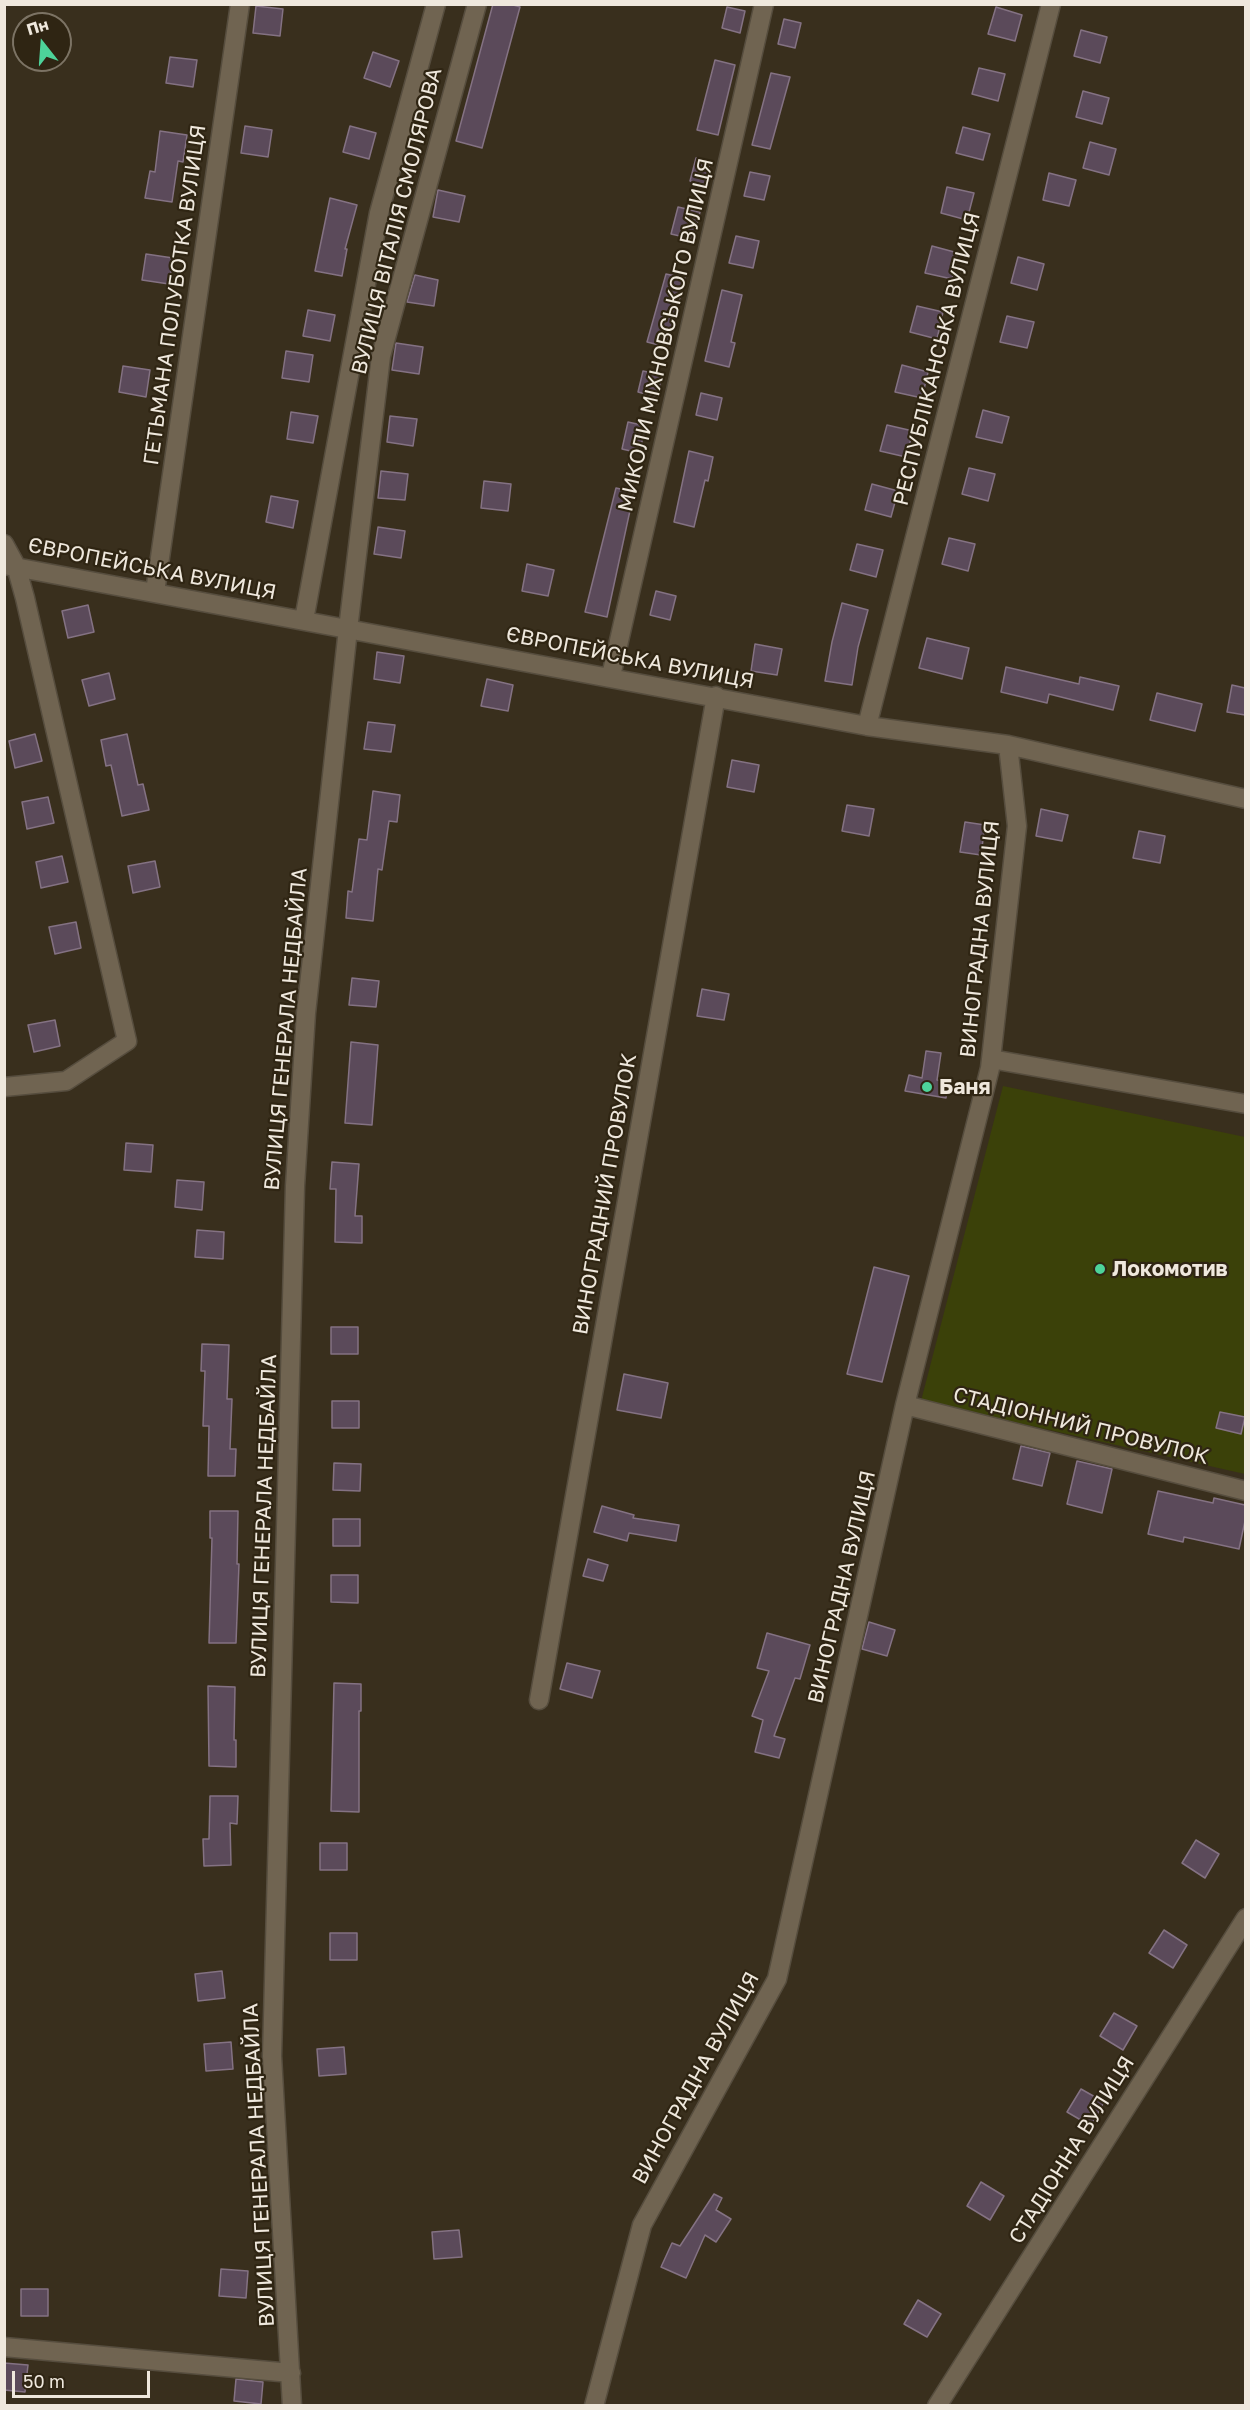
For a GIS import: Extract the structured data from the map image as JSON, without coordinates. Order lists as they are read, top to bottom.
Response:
{
  "streets": {
    "street": [
      "ВУЛИЦЯ ВІТАЛІЯ СМОЛЯРОВА",
      "ГЕТЬМАНА ПОЛУБОТКА ВУЛИЦЯ",
      "МИКОЛИ МІХНОВСЬКОГО ВУЛИЦЯ",
      "РЕСПУБЛІКАНСЬКА ВУЛИЦЯ",
      "ЄВРОПЕЙСЬКА ВУЛИЦЯ",
      "ВИНОГРАДНА ВУЛИЦЯ",
      "ВУЛИЦЯ ГЕНЕРАЛА НЕДБАЙЛА",
      "ВИНОГРАДНИЙ ПРОВУЛОК",
      "СТАДІОННИЙ ПРОВУЛОК",
      "СТАДІОННА ВУЛИЦЯ"
    ]
  },
  "crossings": [
    ["ВУЛИЦЯ ВІТАЛІЯ СМОЛЯРОВА", "ЄВРОПЕЙСЬКА ВУЛИЦЯ"],
    ["ВУЛИЦЯ ВІТАЛІЯ СМОЛЯРОВА", "ВУЛИЦЯ ГЕНЕРАЛА НЕДБАЙЛА"],
    ["ГЕТЬМАНА ПОЛУБОТКА ВУЛИЦЯ", "ЄВРОПЕЙСЬКА ВУЛИЦЯ"],
    ["МИКОЛИ МІХНОВСЬКОГО ВУЛИЦЯ", "ЄВРОПЕЙСЬКА ВУЛИЦЯ"],
    ["РЕСПУБЛІКАНСЬКА ВУЛИЦЯ", "ЄВРОПЕЙСЬКА ВУЛИЦЯ"],
    ["ЄВРОПЕЙСЬКА ВУЛИЦЯ", "ВИНОГРАДНА ВУЛИЦЯ"],
    ["ЄВРОПЕЙСЬКА ВУЛИЦЯ", "ВУЛИЦЯ ГЕНЕРАЛА НЕДБАЙЛА"],
    ["ЄВРОПЕЙСЬКА ВУЛИЦЯ", "ВИНОГРАДНИЙ ПРОВУЛОК"],
    ["ВИНОГРАДНА ВУЛИЦЯ", "СТАДІОННИЙ ПРОВУЛОК"]
  ],
  "places": ["Баня", "Локомотив"],
  "scale_bar": "50 m",
  "north": "top"
}
